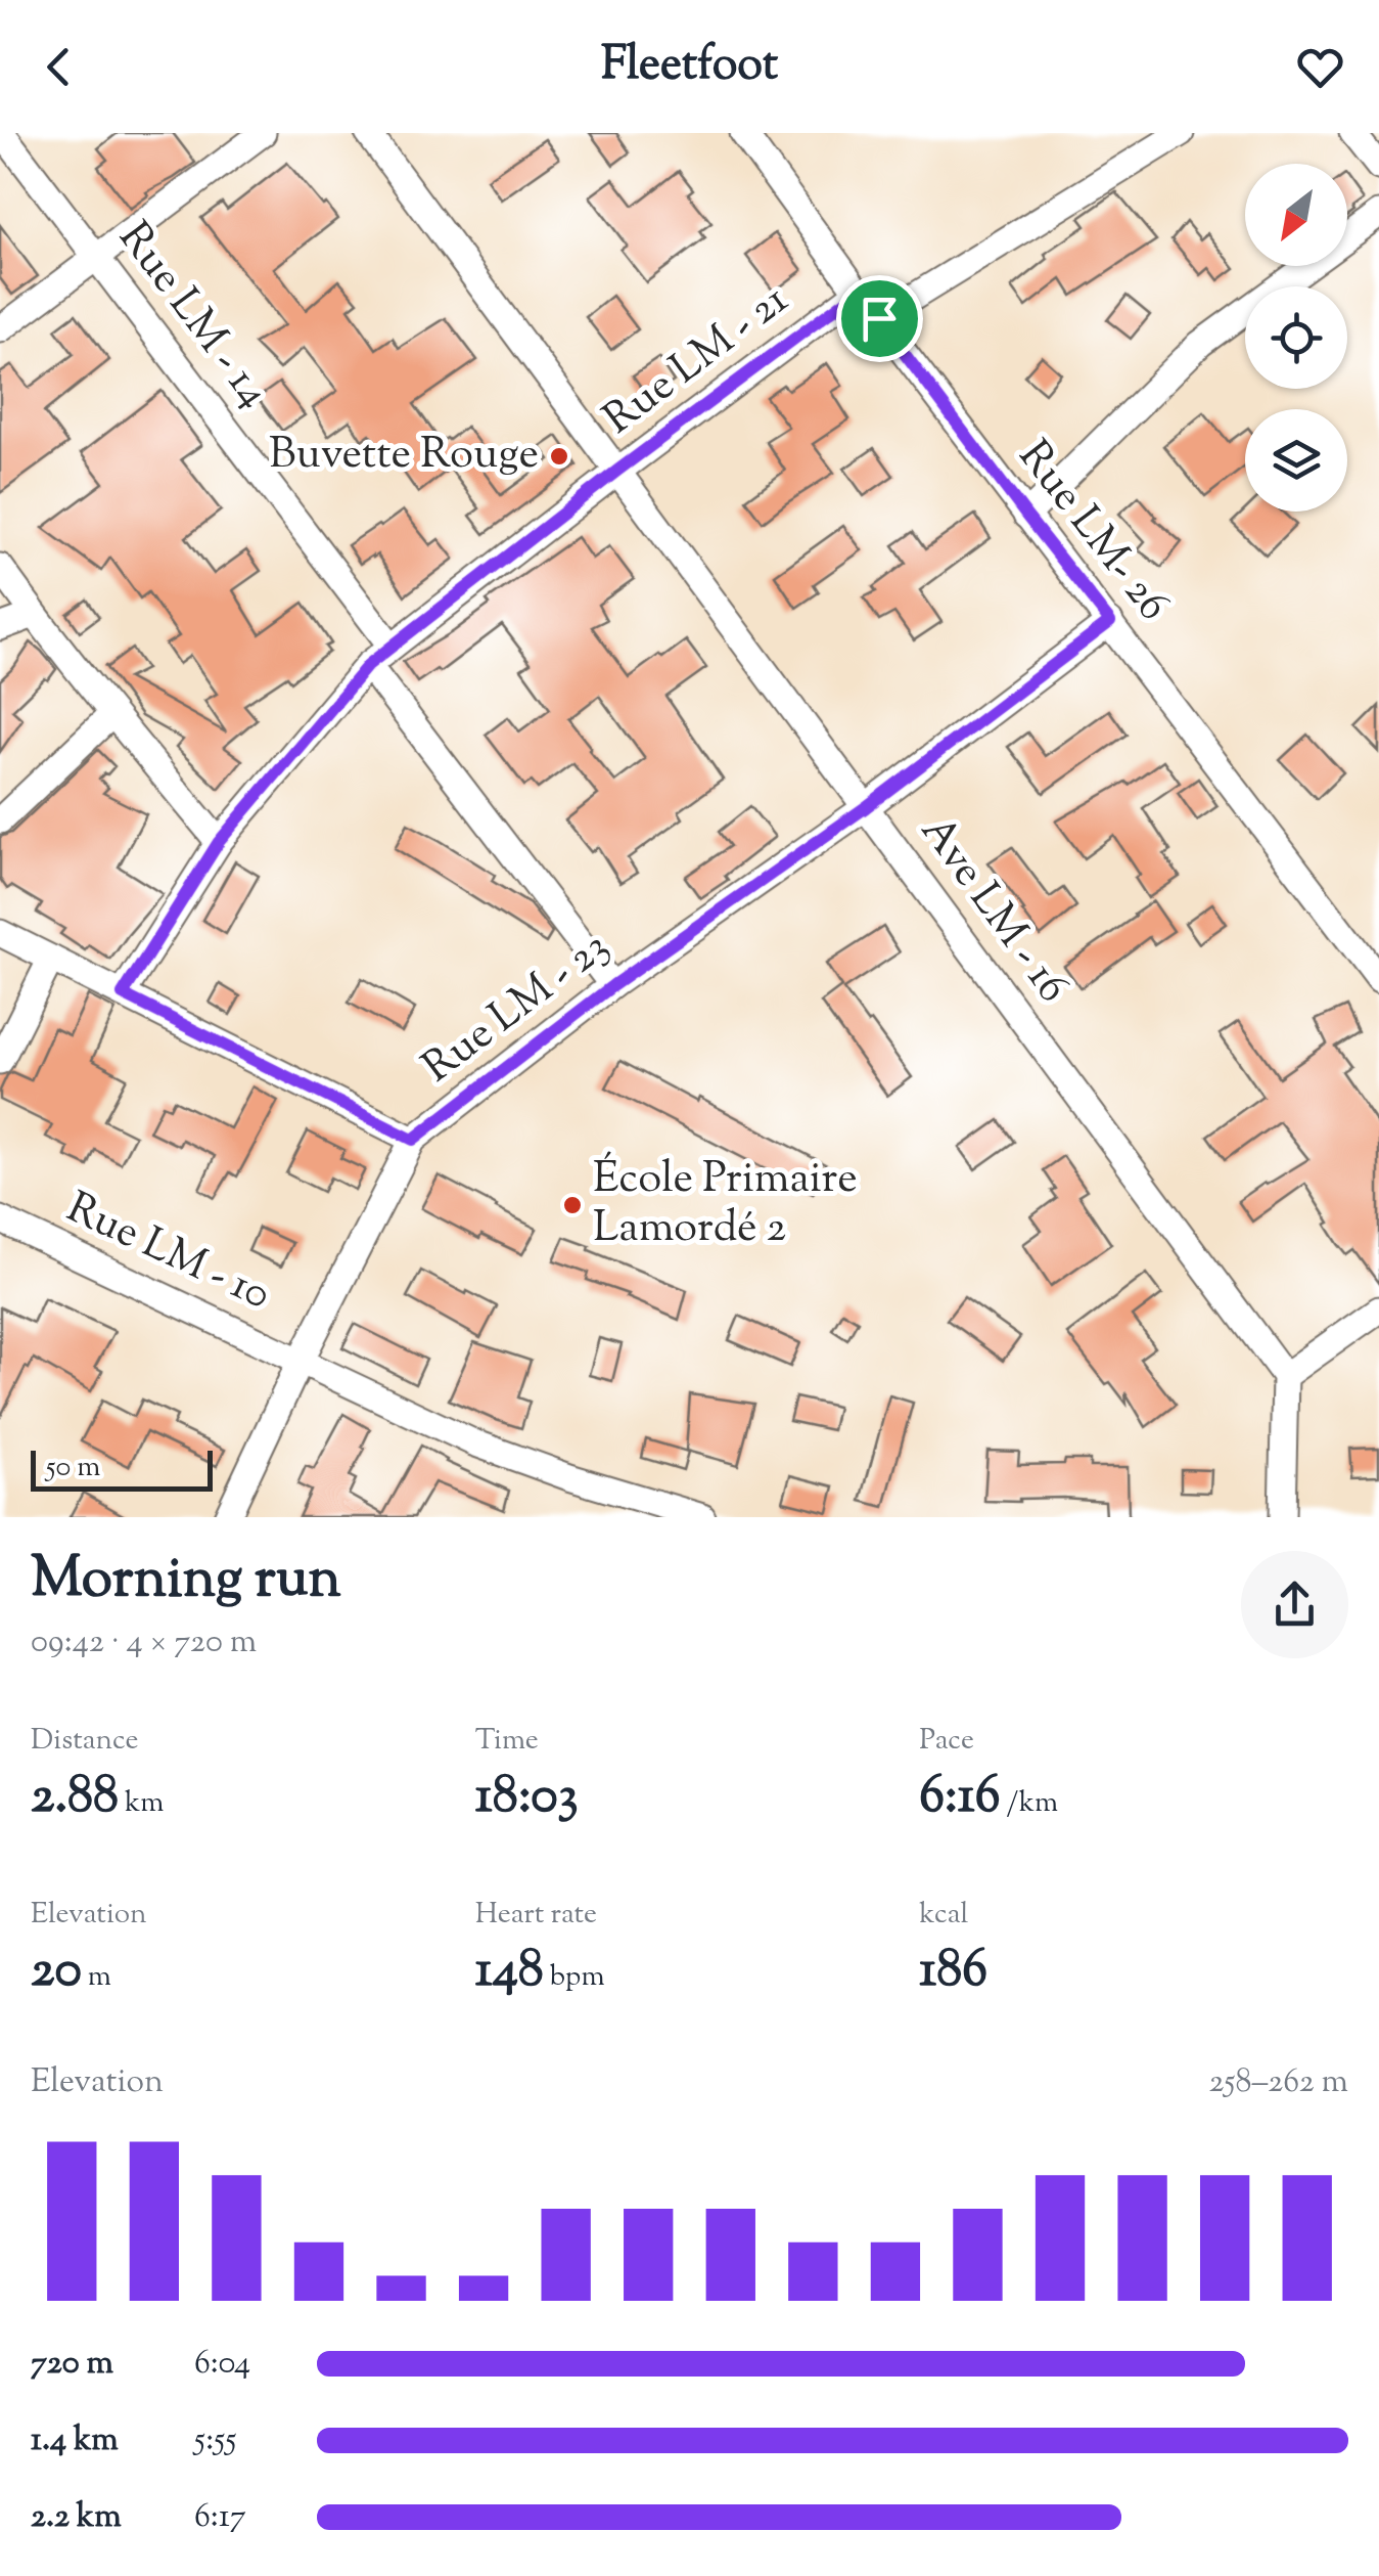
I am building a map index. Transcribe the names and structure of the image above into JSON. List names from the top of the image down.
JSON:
{
  "streets": {
    "street": [
      "Rue LM - 14",
      "Rue LM - 21",
      "Rue LM- 26",
      "Ave LM - 16",
      "Rue LM - 23",
      "Rue LM - 10"
    ]
  },
  "crossings": [
    ["Rue LM - 14", "Rue LM - 21"],
    ["Rue LM - 21", "Rue LM- 26"],
    ["Rue LM - 21", "Ave LM - 16"],
    ["Rue LM- 26", "Rue LM - 23"],
    ["Ave LM - 16", "Rue LM - 23"],
    ["Rue LM - 23", "Rue LM - 10"]
  ],
  "places": ["Buvette Rouge", "École Primaire Lamordé 2"],
  "scale_bar": "50 m",
  "north": "bottom left",
  "page": {
    "header": "Fleetfoot",
    "scale": "50 m",
    "heading": ["Morning run", "09:42 · 4 × 720 m"],
    "stats": [
      ["Distance", "2.88 km"],
      ["Time", "18:03"],
      ["Pace", "6:16 /km"],
      ["Elevation", "20 m"],
      ["Heart rate", "148 bpm"],
      ["kcal", "186"]
    ],
    "chart": ["Elevation", "258–262 m"],
    "list": [
      {
        "name": "720 m",
        "note": "6:04"
      },
      {
        "name": "1.4 km",
        "note": "5:55"
      },
      {
        "name": "2.2 km",
        "note": "6:17"
      }
    ]
  }
}
